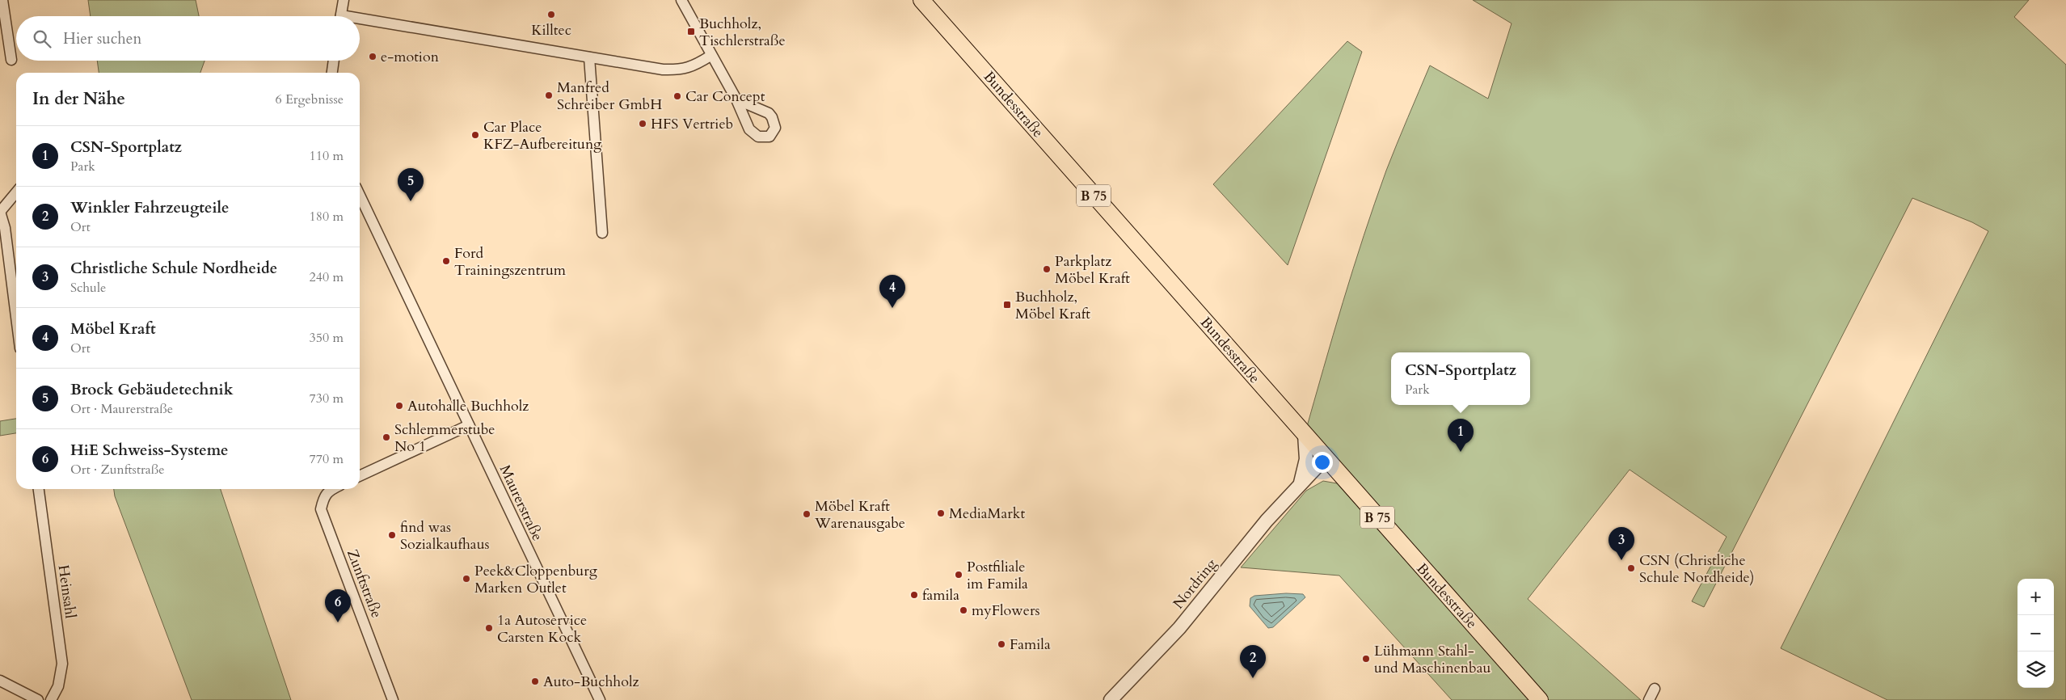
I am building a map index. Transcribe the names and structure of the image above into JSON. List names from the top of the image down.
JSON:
{
  "streets": {
    "main road": ["Bundesstraße", "B 75"],
    "street": [
      "Maurerstraße",
      "Zunftstraße",
      "Nordring",
      "Heinsahl"
    ]
  },
  "crossings": [
    ["Bundesstraße", "Nordring"]
  ],
  "places": {
    "other": [
      "Killtec",
      "e-motion",
      "Manfred Schreiber GmbH",
      "Car Concept",
      "HFS Vertrieb",
      "Car Place KFZ-Aufbereitung",
      "Ford Trainingszentrum",
      "Parkplatz Möbel Kraft",
      "Autohalle Buchholz",
      "Schlemmerstube No 1",
      "MediaMarkt",
      "Möbel Kraft Warenausgabe",
      "find was Sozialkaufhaus",
      "CSN (Christliche Schule Nordheide)",
      "Postfiliale im Famila",
      "Peek&Cloppenburg Marken Outlet",
      "famila",
      "myFlowers",
      "1a Autoservice Carsten Kock",
      "Famila",
      "Lühmann Stahl- und Maschinenbau",
      "Auto-Buchholz"
    ],
    "transit": ["Buchholz, Tischlerstraße", "Buchholz, Möbel Kraft"]
  },
  "page": {
    "search": "Hier suchen",
    "heading": ["In der Nähe", "6 Ergebnisse"],
    "list": [
      {
        "mark": "1",
        "name": "CSN-Sportplatz",
        "note": "Park",
        "value": "110 m"
      },
      {
        "mark": "2",
        "name": "Winkler Fahrzeugteile",
        "note": "Ort",
        "value": "180 m"
      },
      {
        "mark": "3",
        "name": "Christliche Schule Nordheide",
        "note": "Schule",
        "value": "240 m"
      },
      {
        "mark": "4",
        "name": "Möbel Kraft",
        "note": "Ort",
        "value": "350 m"
      },
      {
        "mark": "5",
        "name": "Brock Gebäudetechnik",
        "note": "Ort · Maurerstraße",
        "value": "730 m"
      },
      {
        "mark": "6",
        "name": "HiE Schweiss-Systeme",
        "note": "Ort · Zunftstraße",
        "value": "770 m"
      }
    ],
    "pins": [
      "5",
      "4",
      "1",
      "3",
      "6",
      "2"
    ],
    "popup": ["CSN-Sportplatz", "Park"],
    "map_buttons": ["+", "−"]
  }
}
